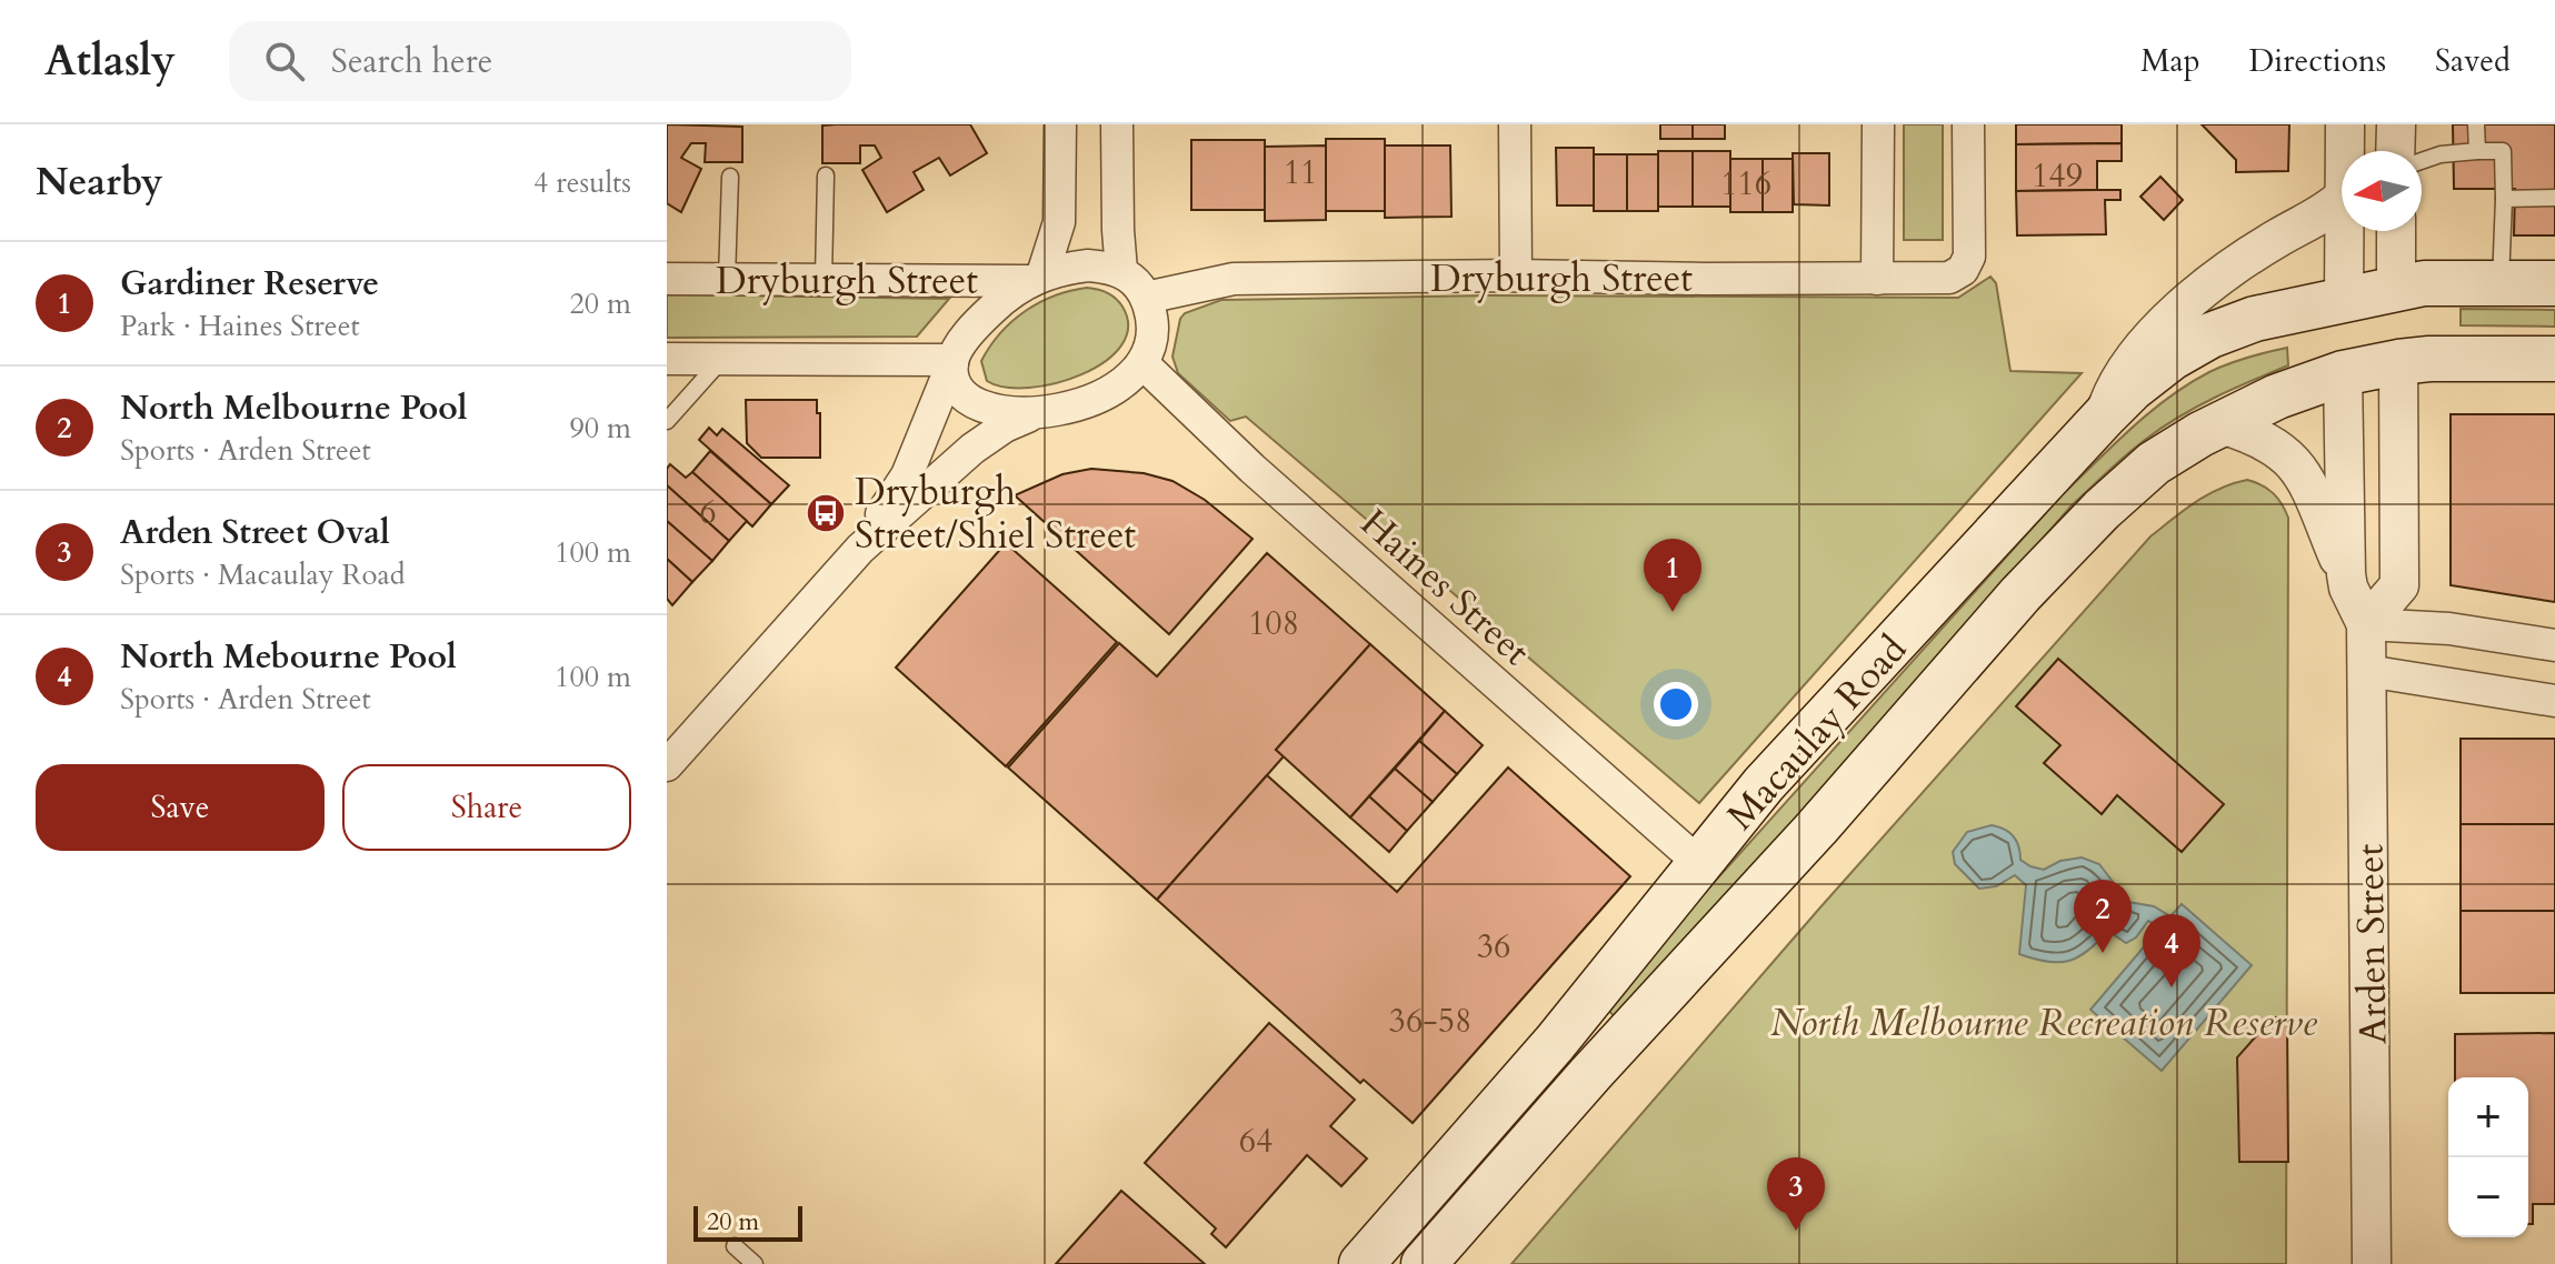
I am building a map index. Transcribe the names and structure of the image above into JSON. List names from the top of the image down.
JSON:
{
  "streets": {
    "main road": ["Macaulay Road", "Arden Street"],
    "street": ["Dryburgh Street", "Haines Street"]
  },
  "crossings": [
    ["Dryburgh Street", "Haines Street"],
    ["Haines Street", "Macaulay Road"],
    ["Macaulay Road", "Arden Street"]
  ],
  "parks": ["North Melbourne Recreation Reserve"],
  "places": {
    "bus stop": ["Dryburgh Street/Shiel Street"]
  },
  "house_numbers": [
    "11",
    "149",
    "116",
    "6",
    "108",
    "36",
    "36-58",
    "64"
  ],
  "scale_bar": "20 m",
  "north": "left",
  "page": {
    "header": "Atlasly",
    "search": "Search here",
    "nav": ["Map", "Directions", "Saved"],
    "heading": ["Nearby", "4 results"],
    "list": [
      {
        "mark": "1",
        "name": "Gardiner Reserve",
        "note": "Park · Haines Street",
        "value": "20 m"
      },
      {
        "mark": "2",
        "name": "North Melbourne Pool",
        "note": "Sports · Arden Street",
        "value": "90 m"
      },
      {
        "mark": "3",
        "name": "Arden Street Oval",
        "note": "Sports · Macaulay Road",
        "value": "100 m"
      },
      {
        "mark": "4",
        "name": "North Mebourne Pool",
        "note": "Sports · Arden Street",
        "value": "100 m"
      }
    ],
    "pins": [
      "1",
      "2",
      "4",
      "3"
    ],
    "buttons": ["Save", "Share"],
    "map_buttons": ["+", "−"],
    "scale": "20 m"
  }
}
